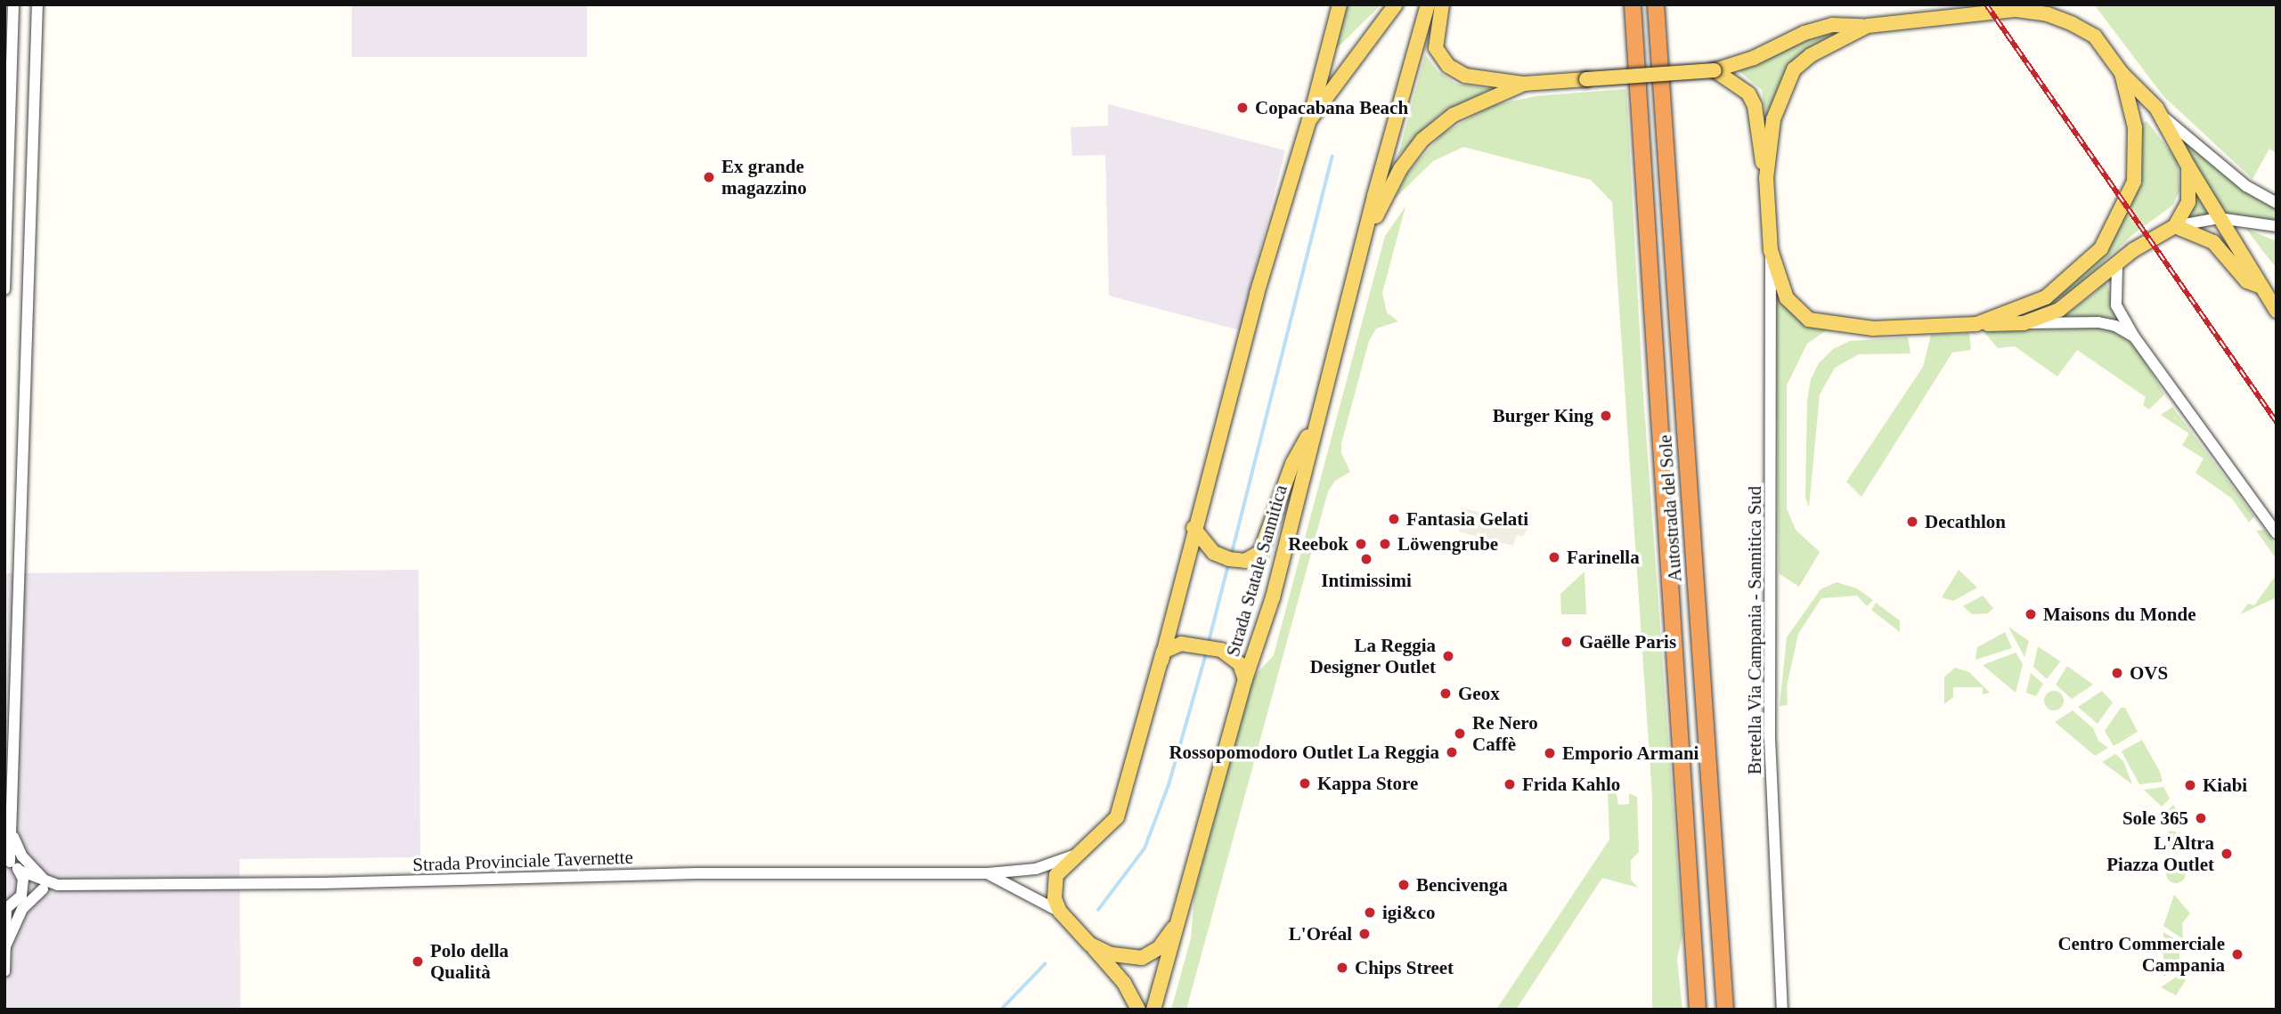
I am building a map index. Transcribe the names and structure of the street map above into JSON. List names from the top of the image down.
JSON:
{
  "streets": {
    "highway": ["Autostrada del Sole"],
    "main road": ["Strada Statale Sannitica"],
    "street": ["Bretella Via Campania - Sannitica Sud", "Strada Provinciale Tavernette"]
  },
  "crossings": [
    ["Strada Statale Sannitica", "Strada Provinciale Tavernette"]
  ],
  "places": [
    "Copacabana Beach",
    "Ex grande magazzino",
    "Burger King",
    "Fantasia Gelati",
    "Decathlon",
    "Reebok",
    "Löwengrube",
    "Farinella",
    "Intimissimi",
    "Maisons du Monde",
    "Gaëlle Paris",
    "La Reggia Designer Outlet",
    "OVS",
    "Geox",
    "Re Nero Caffè",
    "Rossopomodoro Outlet La Reggia",
    "Emporio Armani",
    "Kappa Store",
    "Frida Kahlo",
    "Kiabi",
    "Sole 365",
    "L'Altra Piazza Outlet",
    "Bencivenga",
    "igi&co",
    "L'Oréal",
    "Centro Commerciale Campania",
    "Polo della Qualità",
    "Chips Street"
  ]
}
